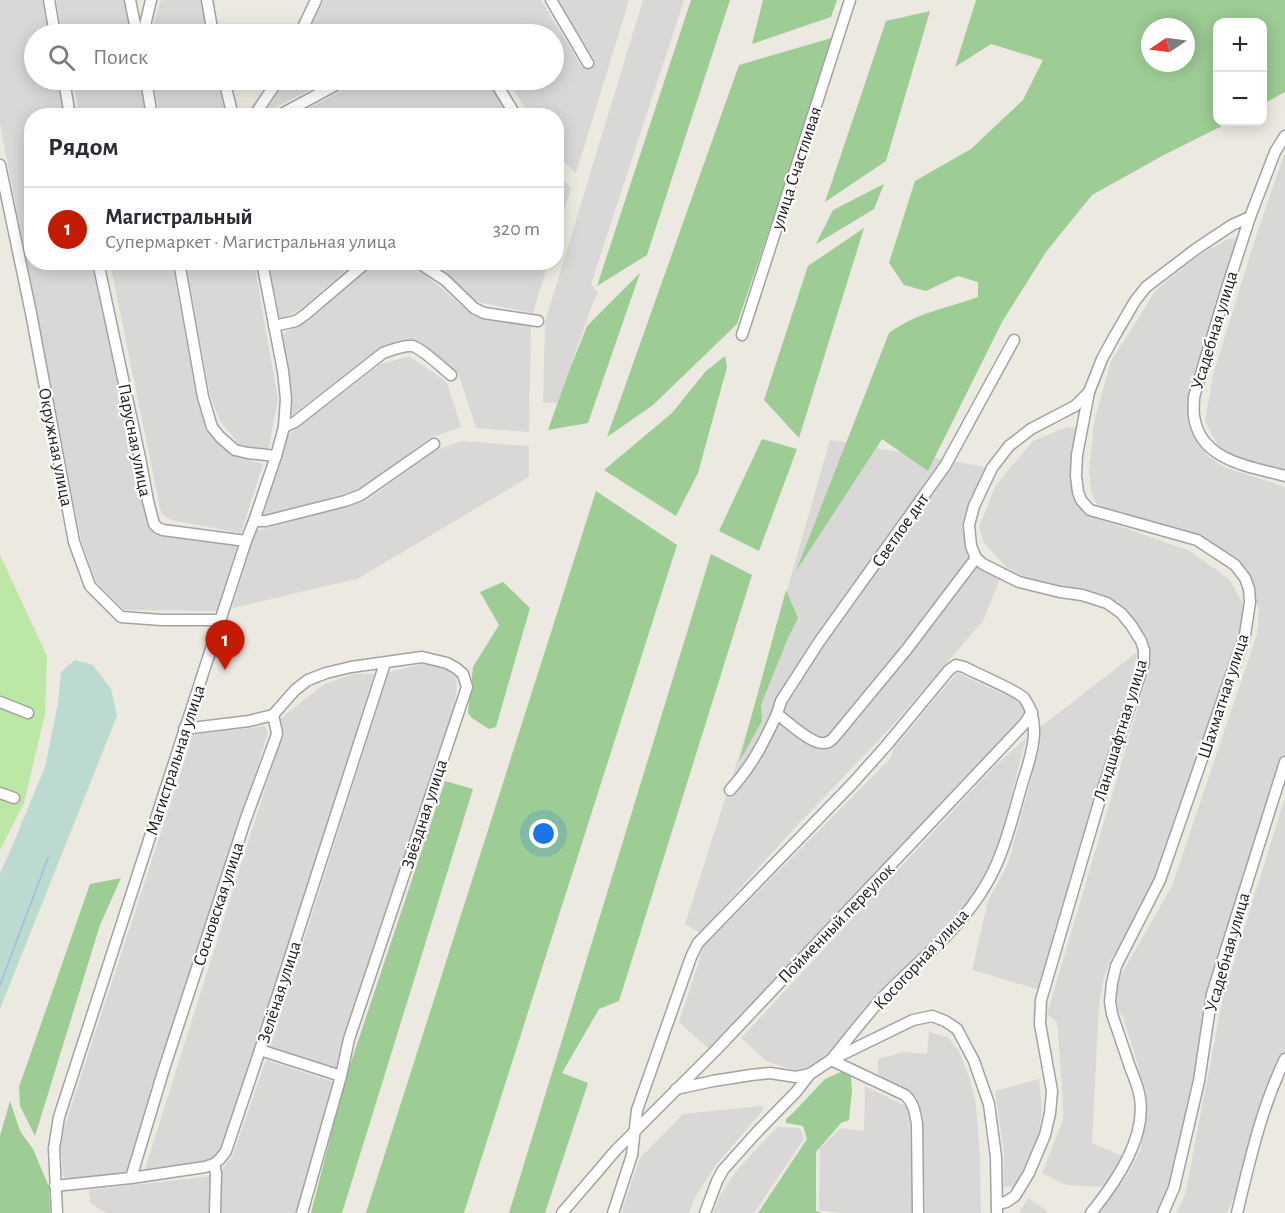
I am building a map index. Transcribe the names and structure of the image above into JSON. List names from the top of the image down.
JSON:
{
  "streets": {
    "street": [
      "улица Счастливая",
      "Усадебная улица",
      "Парусная улица",
      "Окружная улица",
      "Светлое днт",
      "Шахматная улица",
      "Ландшафтная улица",
      "Магистральная улица",
      "Звёздная улица",
      "Сосновская улица",
      "Пойменный переулок",
      "Косогорная улица",
      "Зелёная улица"
    ]
  },
  "crossings": [
    ["Усадебная улица", "Шахматная улица"],
    ["Парусная улица", "Магистральная улица"],
    ["Окружная улица", "Магистральная улица"],
    ["Звёздная улица", "Сосновская улица"],
    ["Звёздная улица", "Зелёная улица"],
    ["Пойменный переулок", "Косогорная улица"]
  ],
  "north": "left",
  "page": {
    "map_buttons": ["+", "−"],
    "search": "Поиск",
    "heading": "Рядом",
    "list": [
      {
        "mark": "1",
        "name": "Магистральный",
        "note": "Супермаркет · Магистральная улица",
        "value": "320 m"
      }
    ],
    "pins": "1"
  }
}
